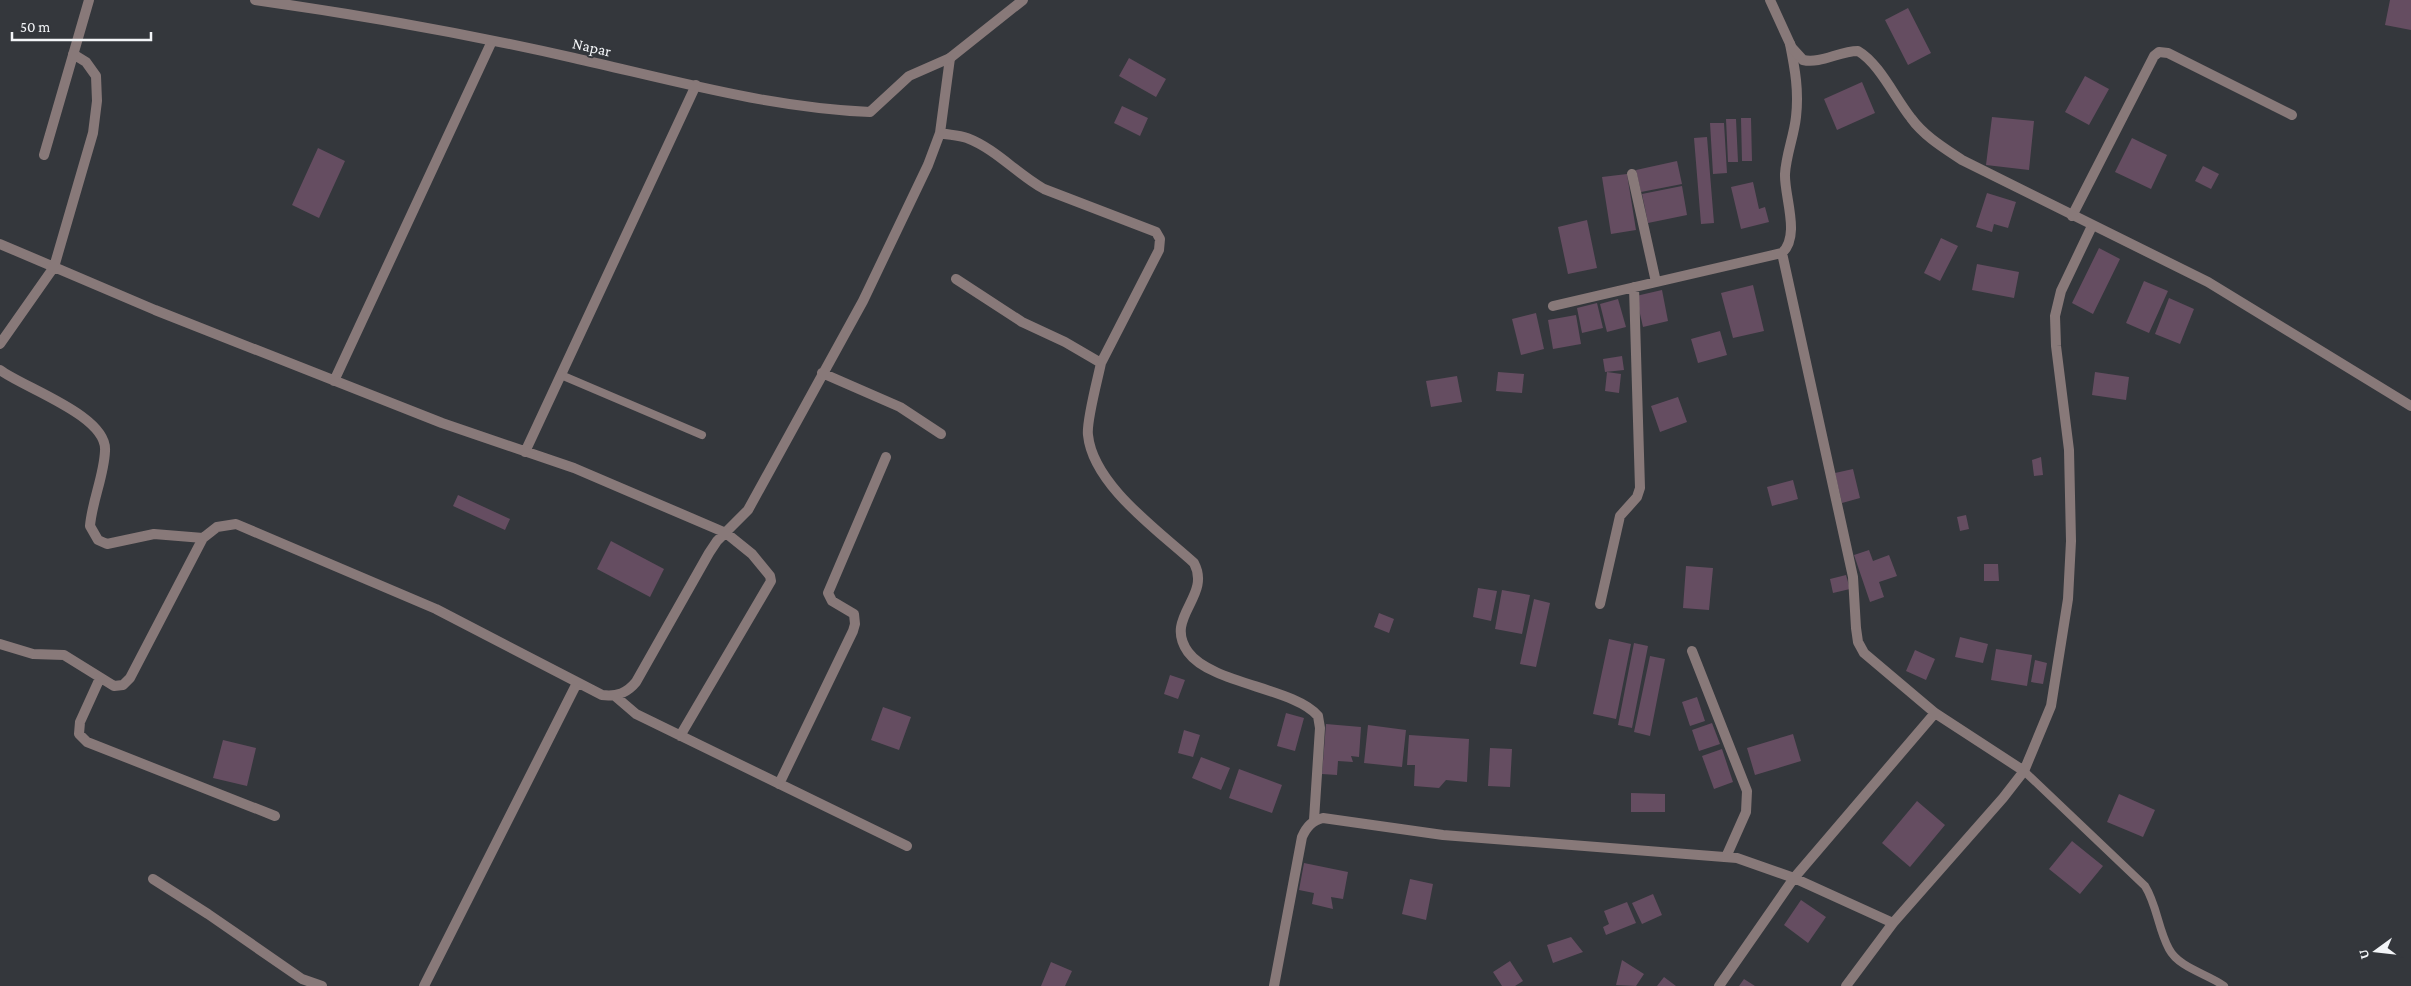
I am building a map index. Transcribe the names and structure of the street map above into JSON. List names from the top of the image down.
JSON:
{
  "streets": {
    "street": ["Napar"]
  },
  "scale_bar": "50 m",
  "north": "left"
}
